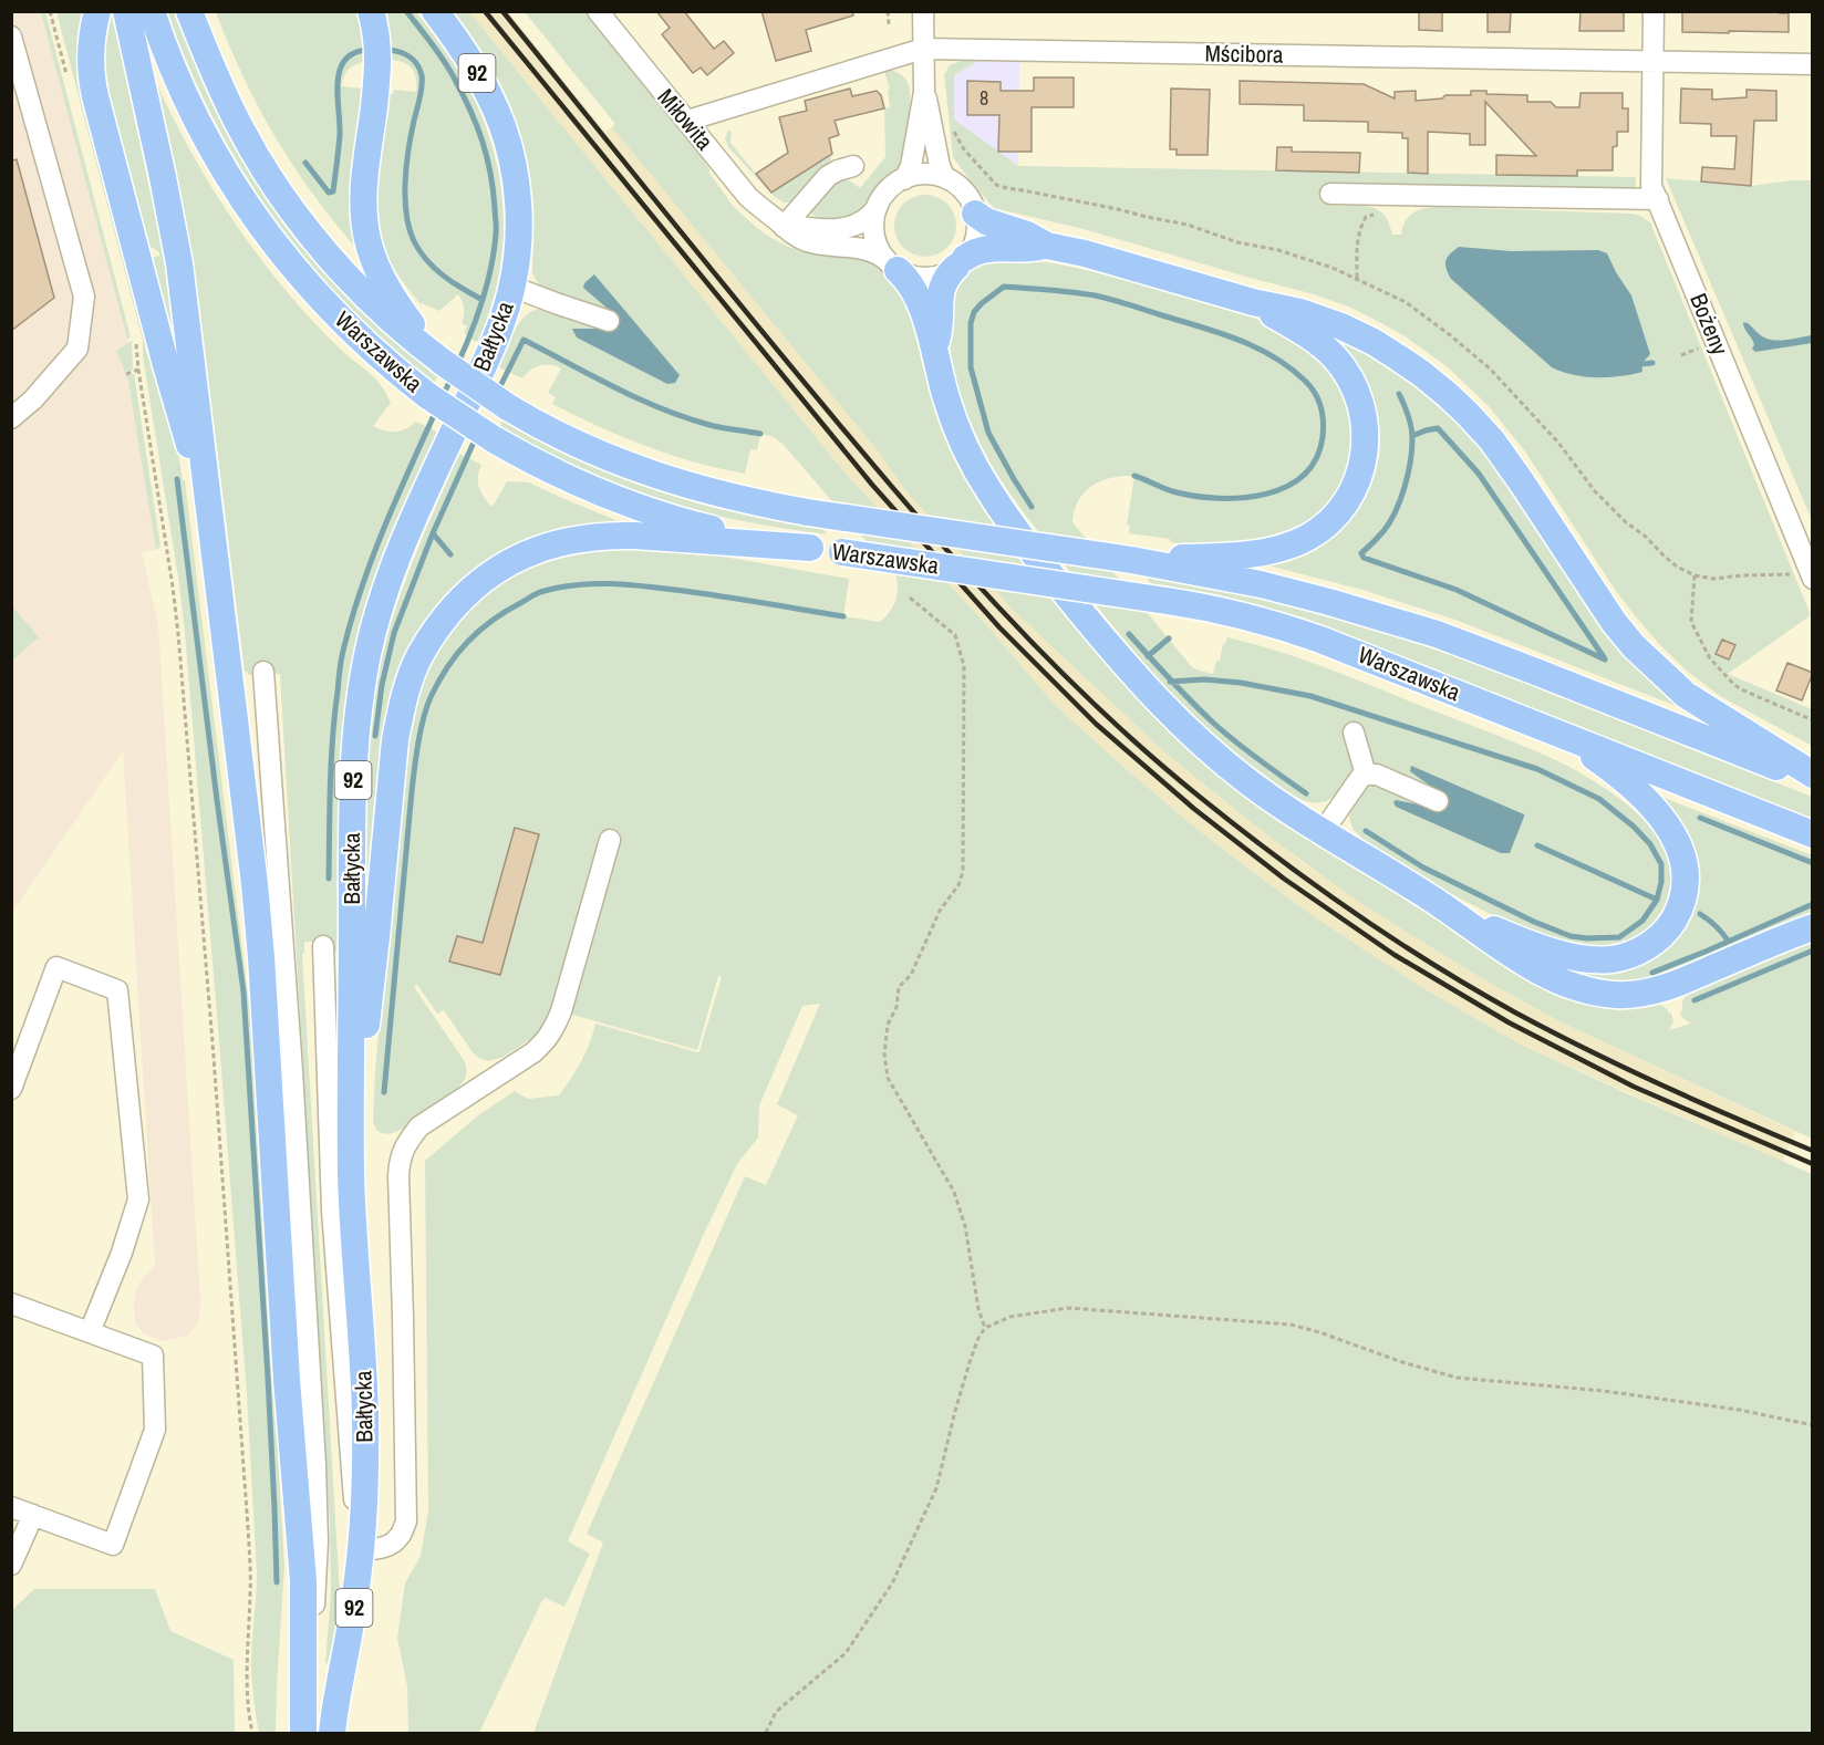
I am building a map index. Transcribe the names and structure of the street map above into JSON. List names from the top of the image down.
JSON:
{
  "streets": {
    "main road": ["92", "Bałtycka", "Warszawska"],
    "street": ["Mścibora", "Miłowita", "Bożeny"]
  },
  "crossings": [
    ["Mścibora", "Miłowita"],
    ["Mścibora", "Bożeny"]
  ],
  "house_numbers": ["8"]
}
